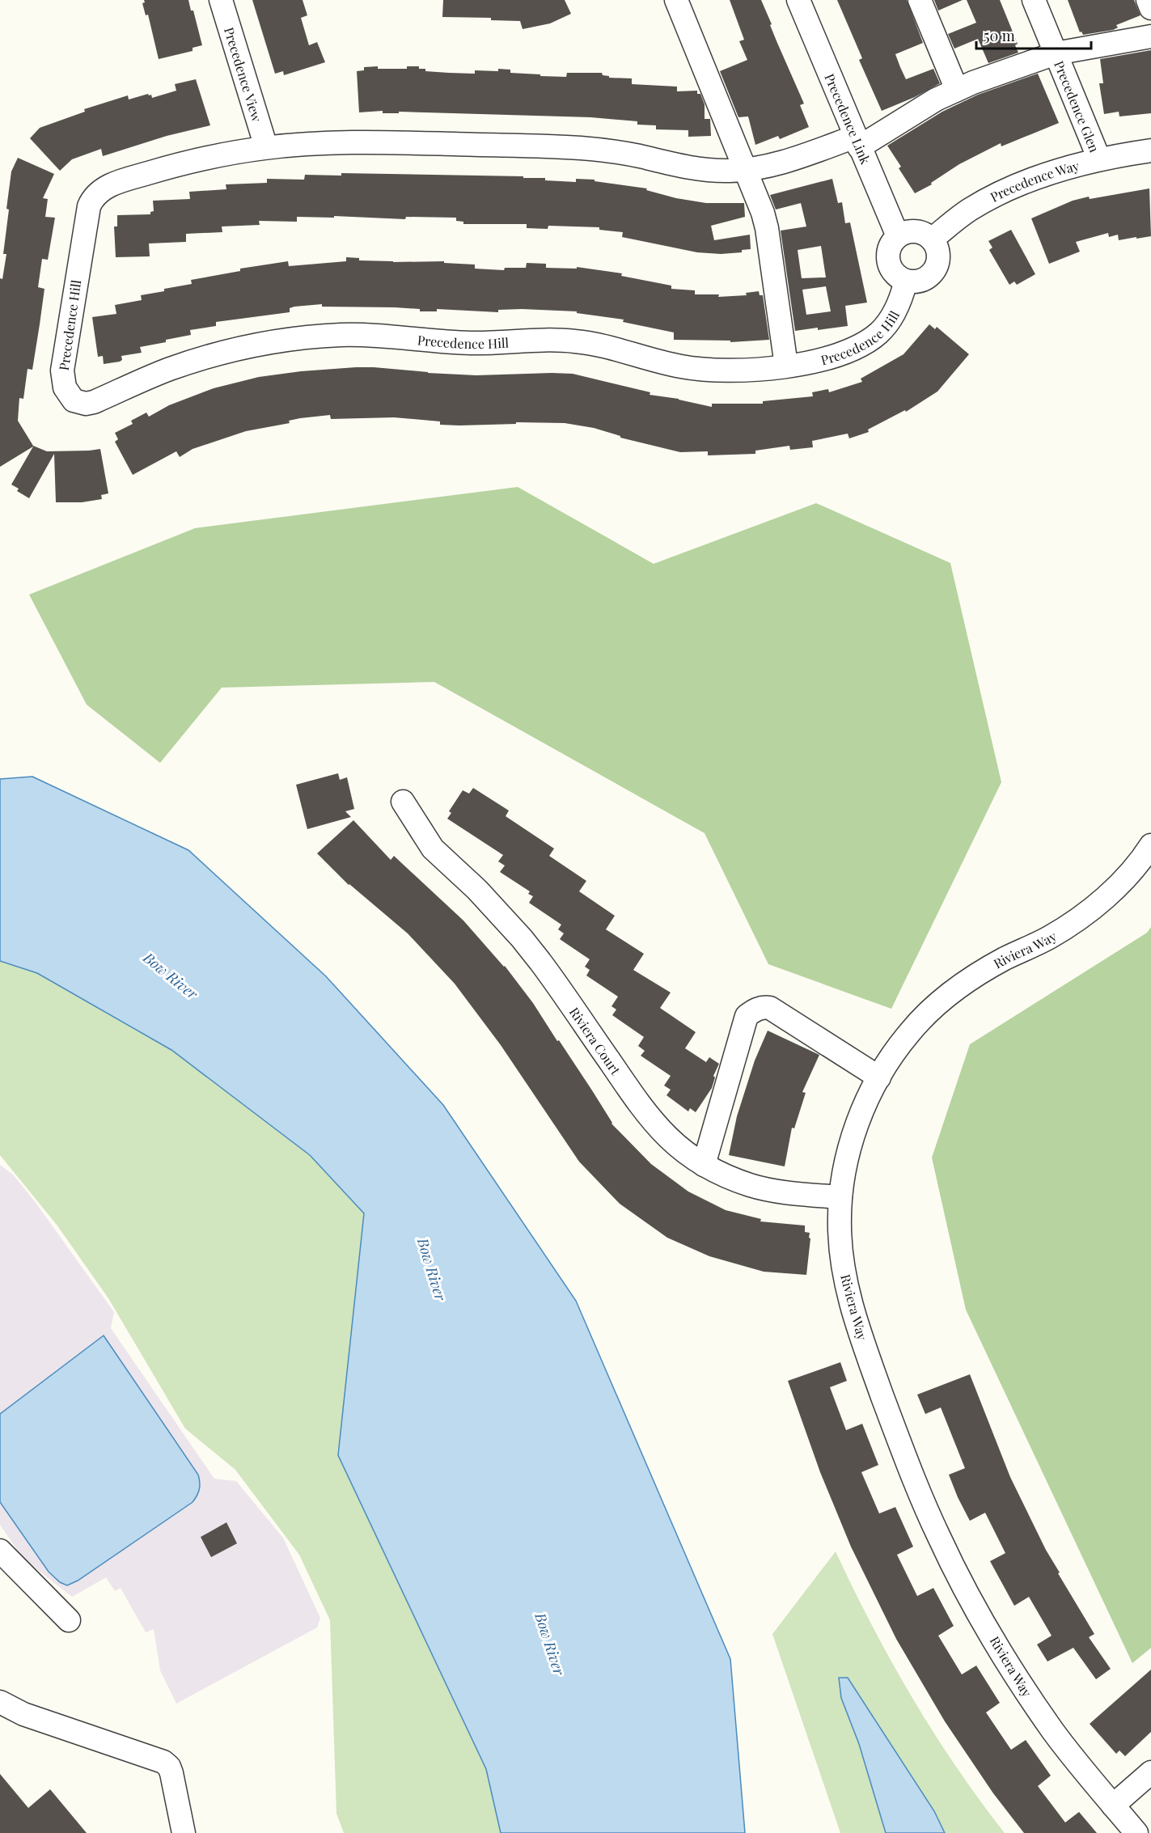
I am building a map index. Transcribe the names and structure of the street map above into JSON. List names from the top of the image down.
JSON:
{
  "streets": {
    "street": [
      "Precedence View",
      "Precedence Glen",
      "Precedence Link",
      "Precedence Way",
      "Precedence Hill",
      "Riviera Way",
      "Riviera Court"
    ]
  },
  "crossings": [
    ["Precedence View", "Precedence Hill"],
    ["Precedence Glen", "Precedence Way"],
    ["Precedence Glen", "Precedence Hill"],
    ["Precedence Link", "Precedence Way"],
    ["Precedence Link", "Precedence Hill"],
    ["Precedence Way", "Precedence Hill"],
    ["Riviera Way", "Riviera Court"]
  ],
  "water": ["Bow River"],
  "scale_bar": "50 m"
}
